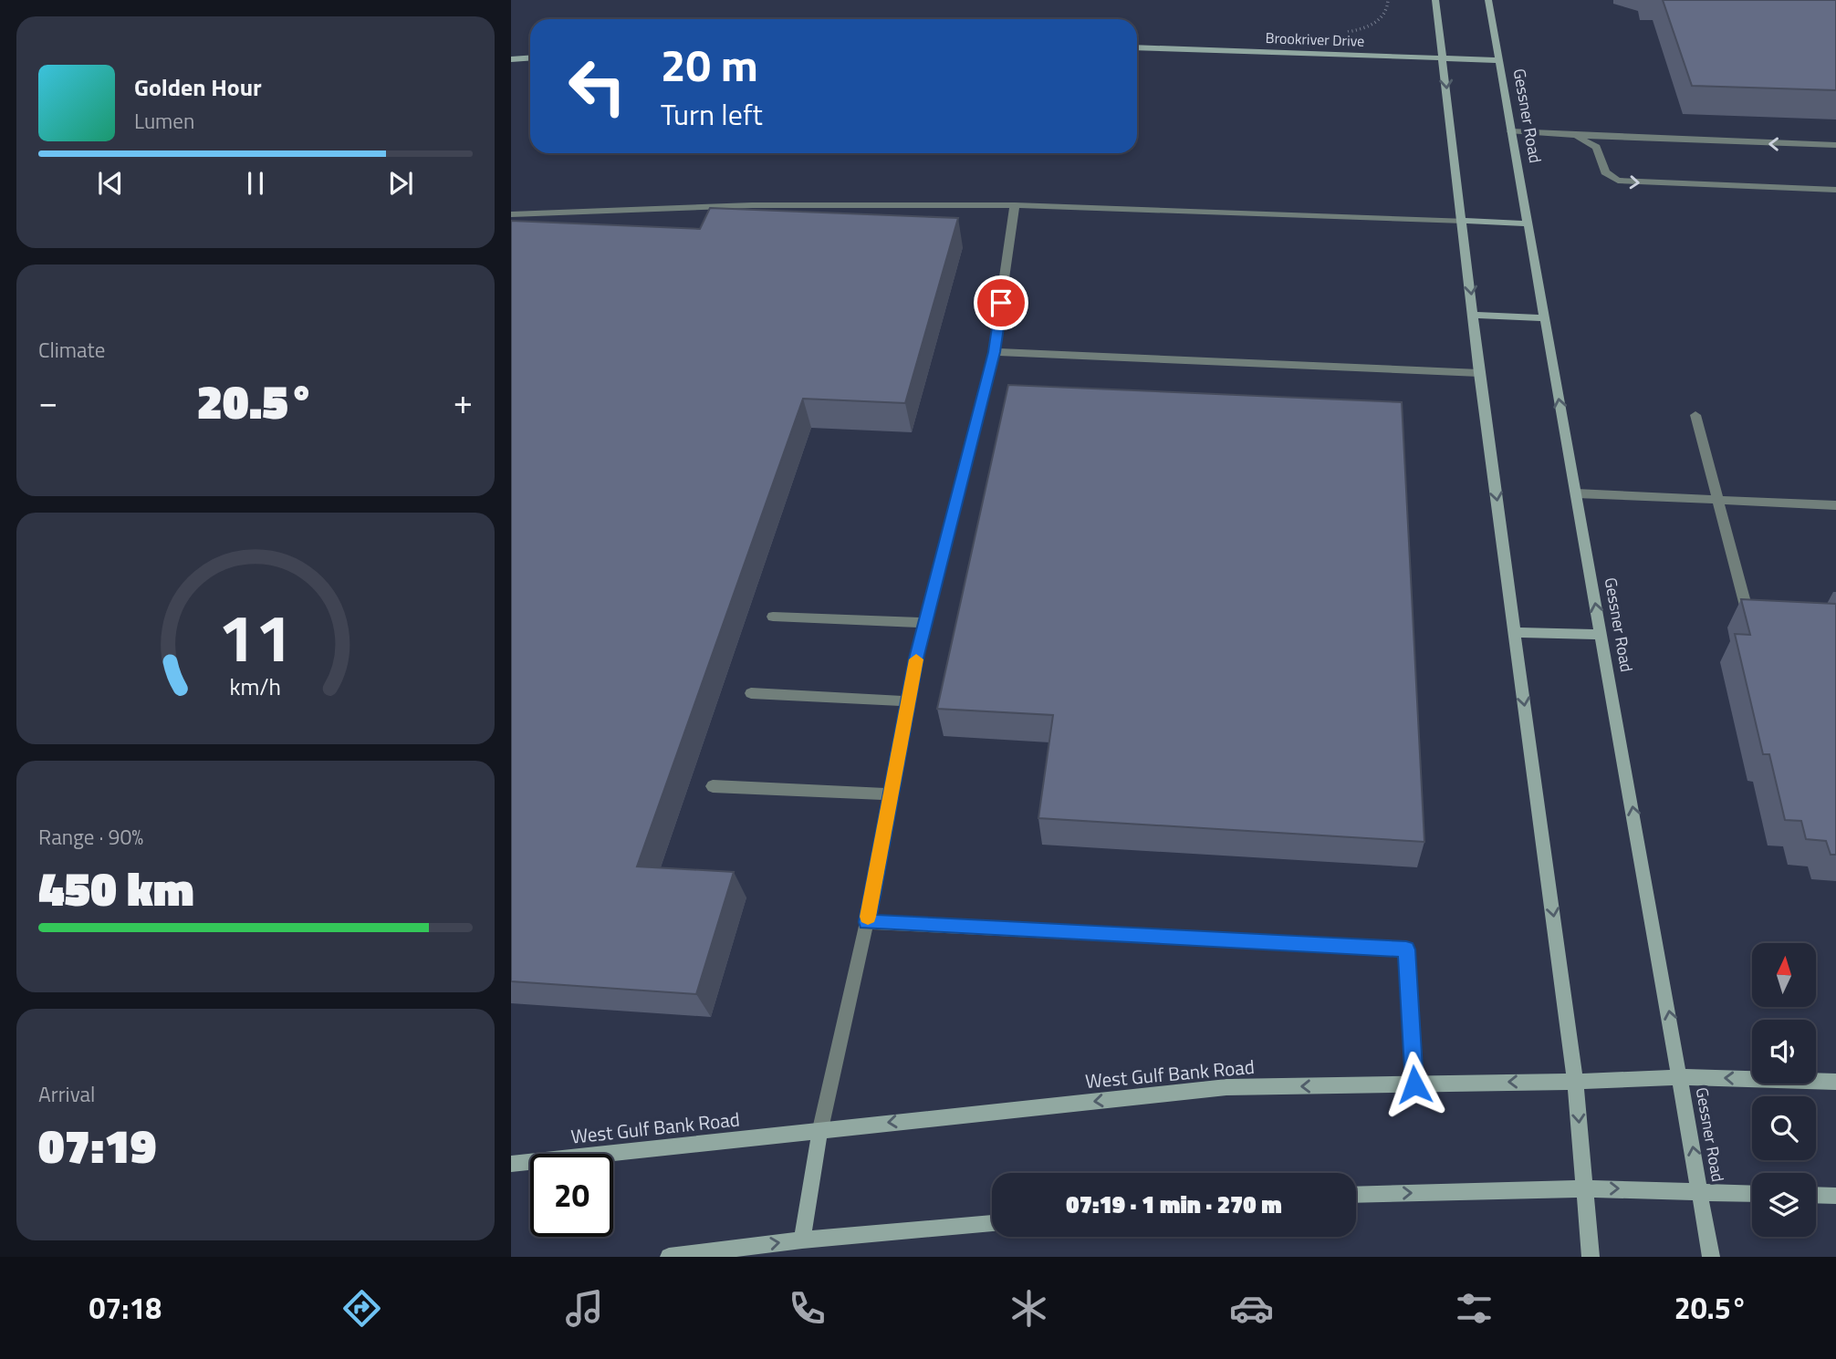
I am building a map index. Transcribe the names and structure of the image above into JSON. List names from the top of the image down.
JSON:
{
  "streets": {
    "main road": ["Brookriver Drive", "Gessner Road", "West Gulf Bank Road"]
  },
  "crossings": [
    ["Brookriver Drive", "Gessner Road"],
    ["Gessner Road", "West Gulf Bank Road"]
  ],
  "north": "top",
  "page": {
    "turn": ["20 m", "Turn left"],
    "song": ["Golden Hour", "Lumen"],
    "tile": [
      "Climate",
      ["Range · 90%", "450 km"],
      ["Arrival", "07:19"]
    ],
    "heat": ["−", "20.5°", "+"],
    "limit": "20",
    "trip": "07:19 · 1 min · 270 m",
    "tabs": ["07:18", "20.5°"],
    "gauge": ["11", "km/h"]
  }
}
